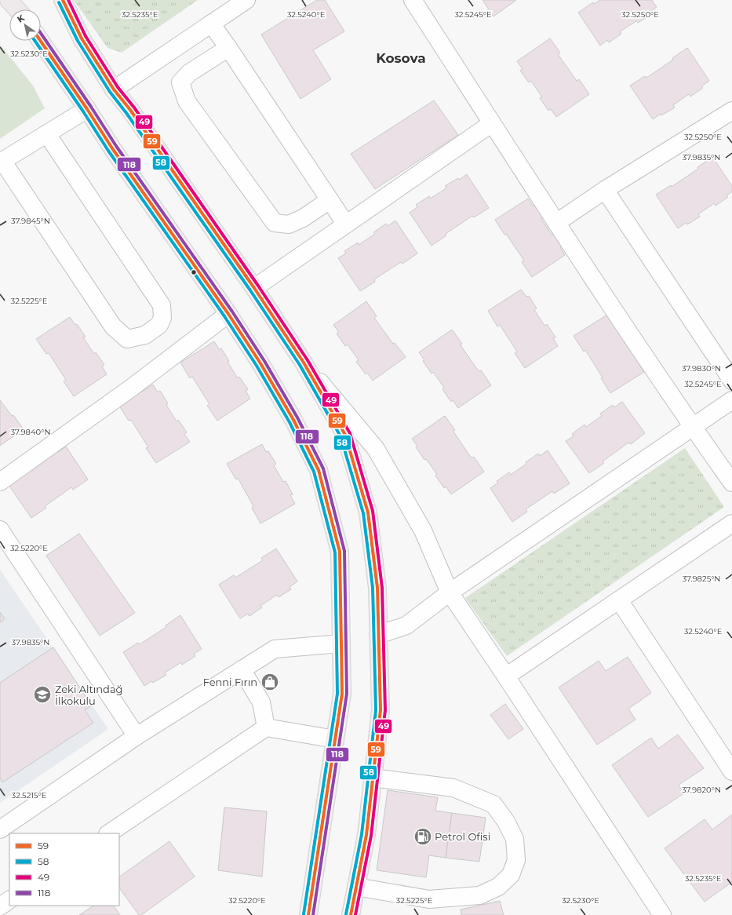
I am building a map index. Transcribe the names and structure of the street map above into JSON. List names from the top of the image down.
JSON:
{
  "districts": ["Kosova"],
  "places": {
    "shop": ["Fenni Fırın"],
    "school or university": ["Zeki Altındağ İlkokulu"],
    "fuel station": ["Petrol Ofisi"]
  },
  "lines": [
    "transit line 59",
    "transit line 49",
    "transit line 58",
    "transit line 118"
  ],
  "legend": [
    "59",
    "58",
    "49",
    "118"
  ],
  "north": "top left",
  "coordinates": [
    "32.5235°E",
    "32.5240°E",
    "32.5245°E",
    "32.5250°E",
    "32.5230°E",
    "37.9835°N",
    "37.9845°N",
    "32.5225°E",
    "37.9830°N",
    "37.9840°N",
    "32.5220°E",
    "37.9825°N",
    "37.9820°N",
    "32.5215°E"
  ]
}
